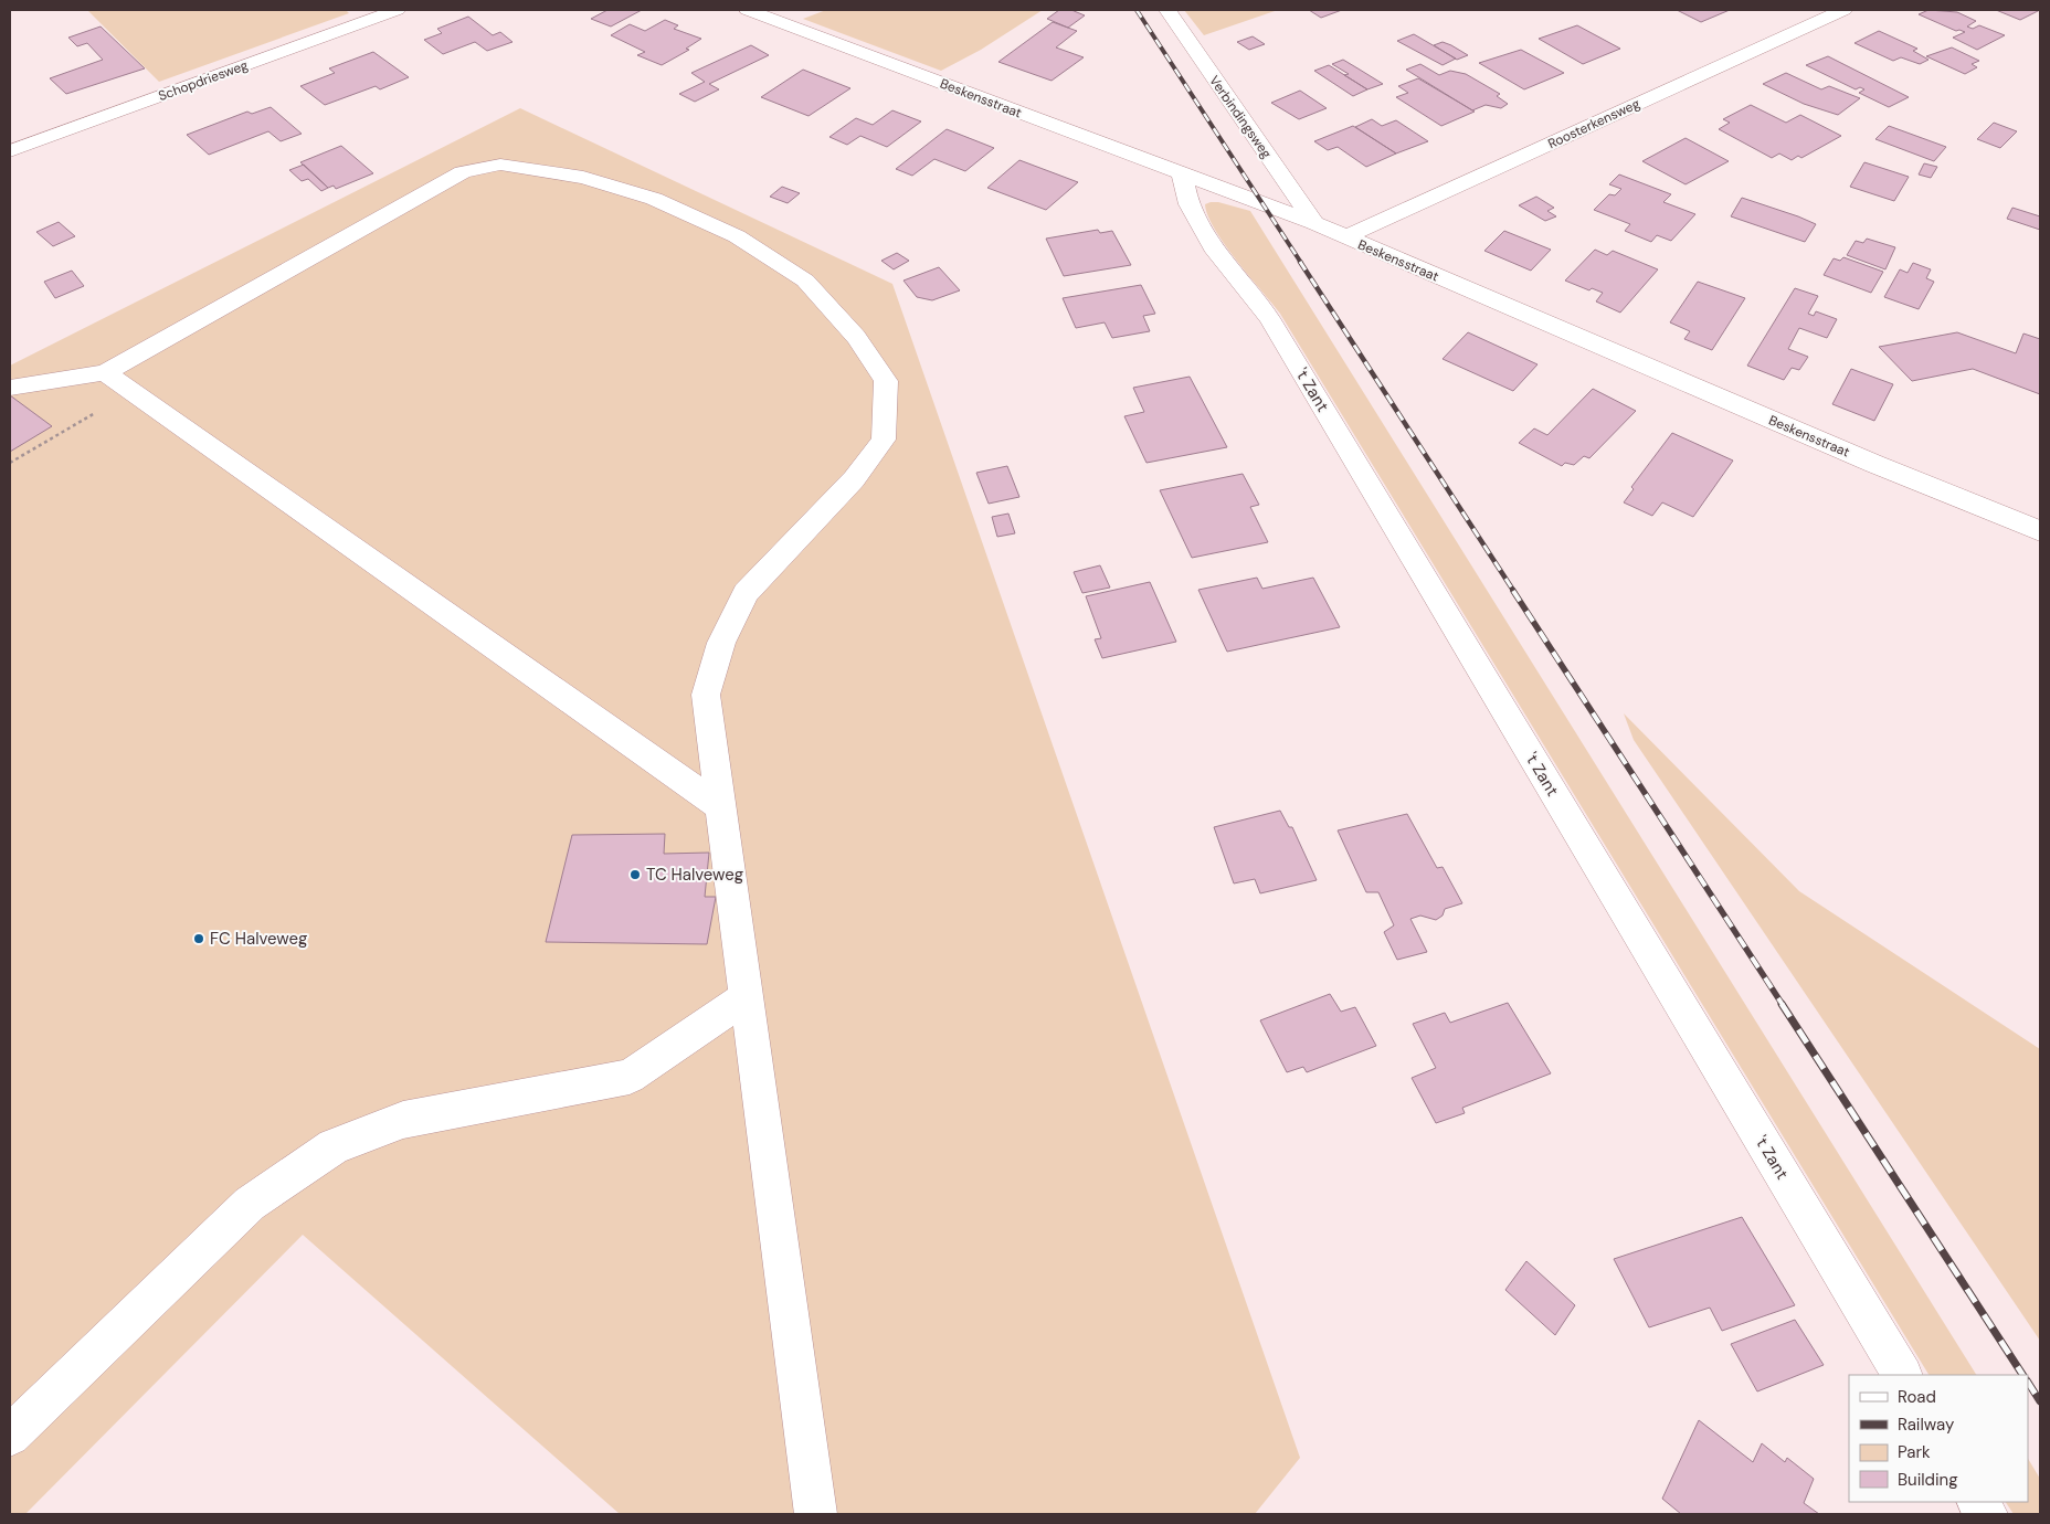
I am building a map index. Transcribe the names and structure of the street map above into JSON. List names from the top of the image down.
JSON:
{
  "streets": {
    "street": [
      "Schopdriesweg",
      "Beskensstraat",
      "Verbindingsweg",
      "Roosterkensweg",
      "'t Zant"
    ]
  },
  "crossings": [
    ["Beskensstraat", "Verbindingsweg"],
    ["Beskensstraat", "Roosterkensweg"],
    ["Beskensstraat", "'t Zant"]
  ],
  "places": ["TC Halveweg", "FC Halveweg"],
  "legend": [
    "Road",
    "Railway",
    "Park",
    "Building"
  ]
}
